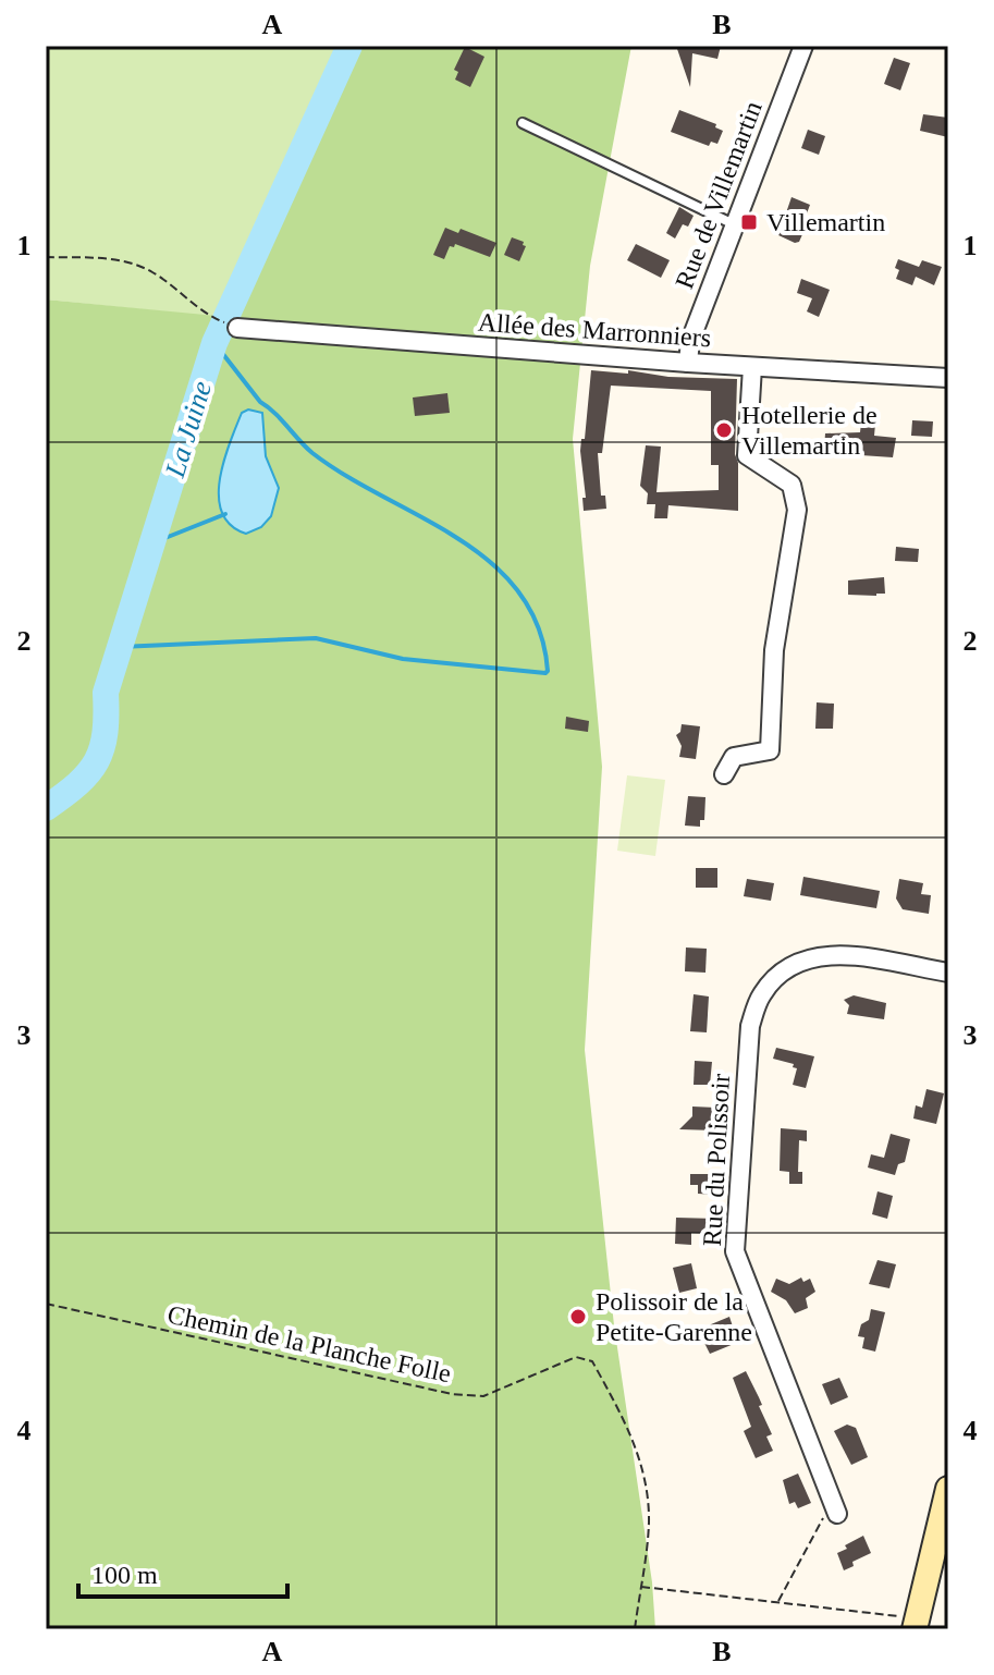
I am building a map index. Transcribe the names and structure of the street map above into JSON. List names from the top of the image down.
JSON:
{
  "streets": {
    "street": ["Rue de Villemartin", "Allée des Marronniers", "Rue du Polissoir"],
    "path": ["Chemin de la Planche Folle"]
  },
  "crossings": [
    ["Rue de Villemartin", "Allée des Marronniers"]
  ],
  "water": ["La Juine"],
  "places": {
    "transit": ["Villemartin"],
    "other": ["Hotellerie de Villemartin", "Polissoir de la Petite-Garenne"]
  },
  "scale_bar": "100 m",
  "grid": {
    "columns": ["A", "B"],
    "rows": [
      "1",
      "2",
      "3",
      "4"
    ]
  }
}
